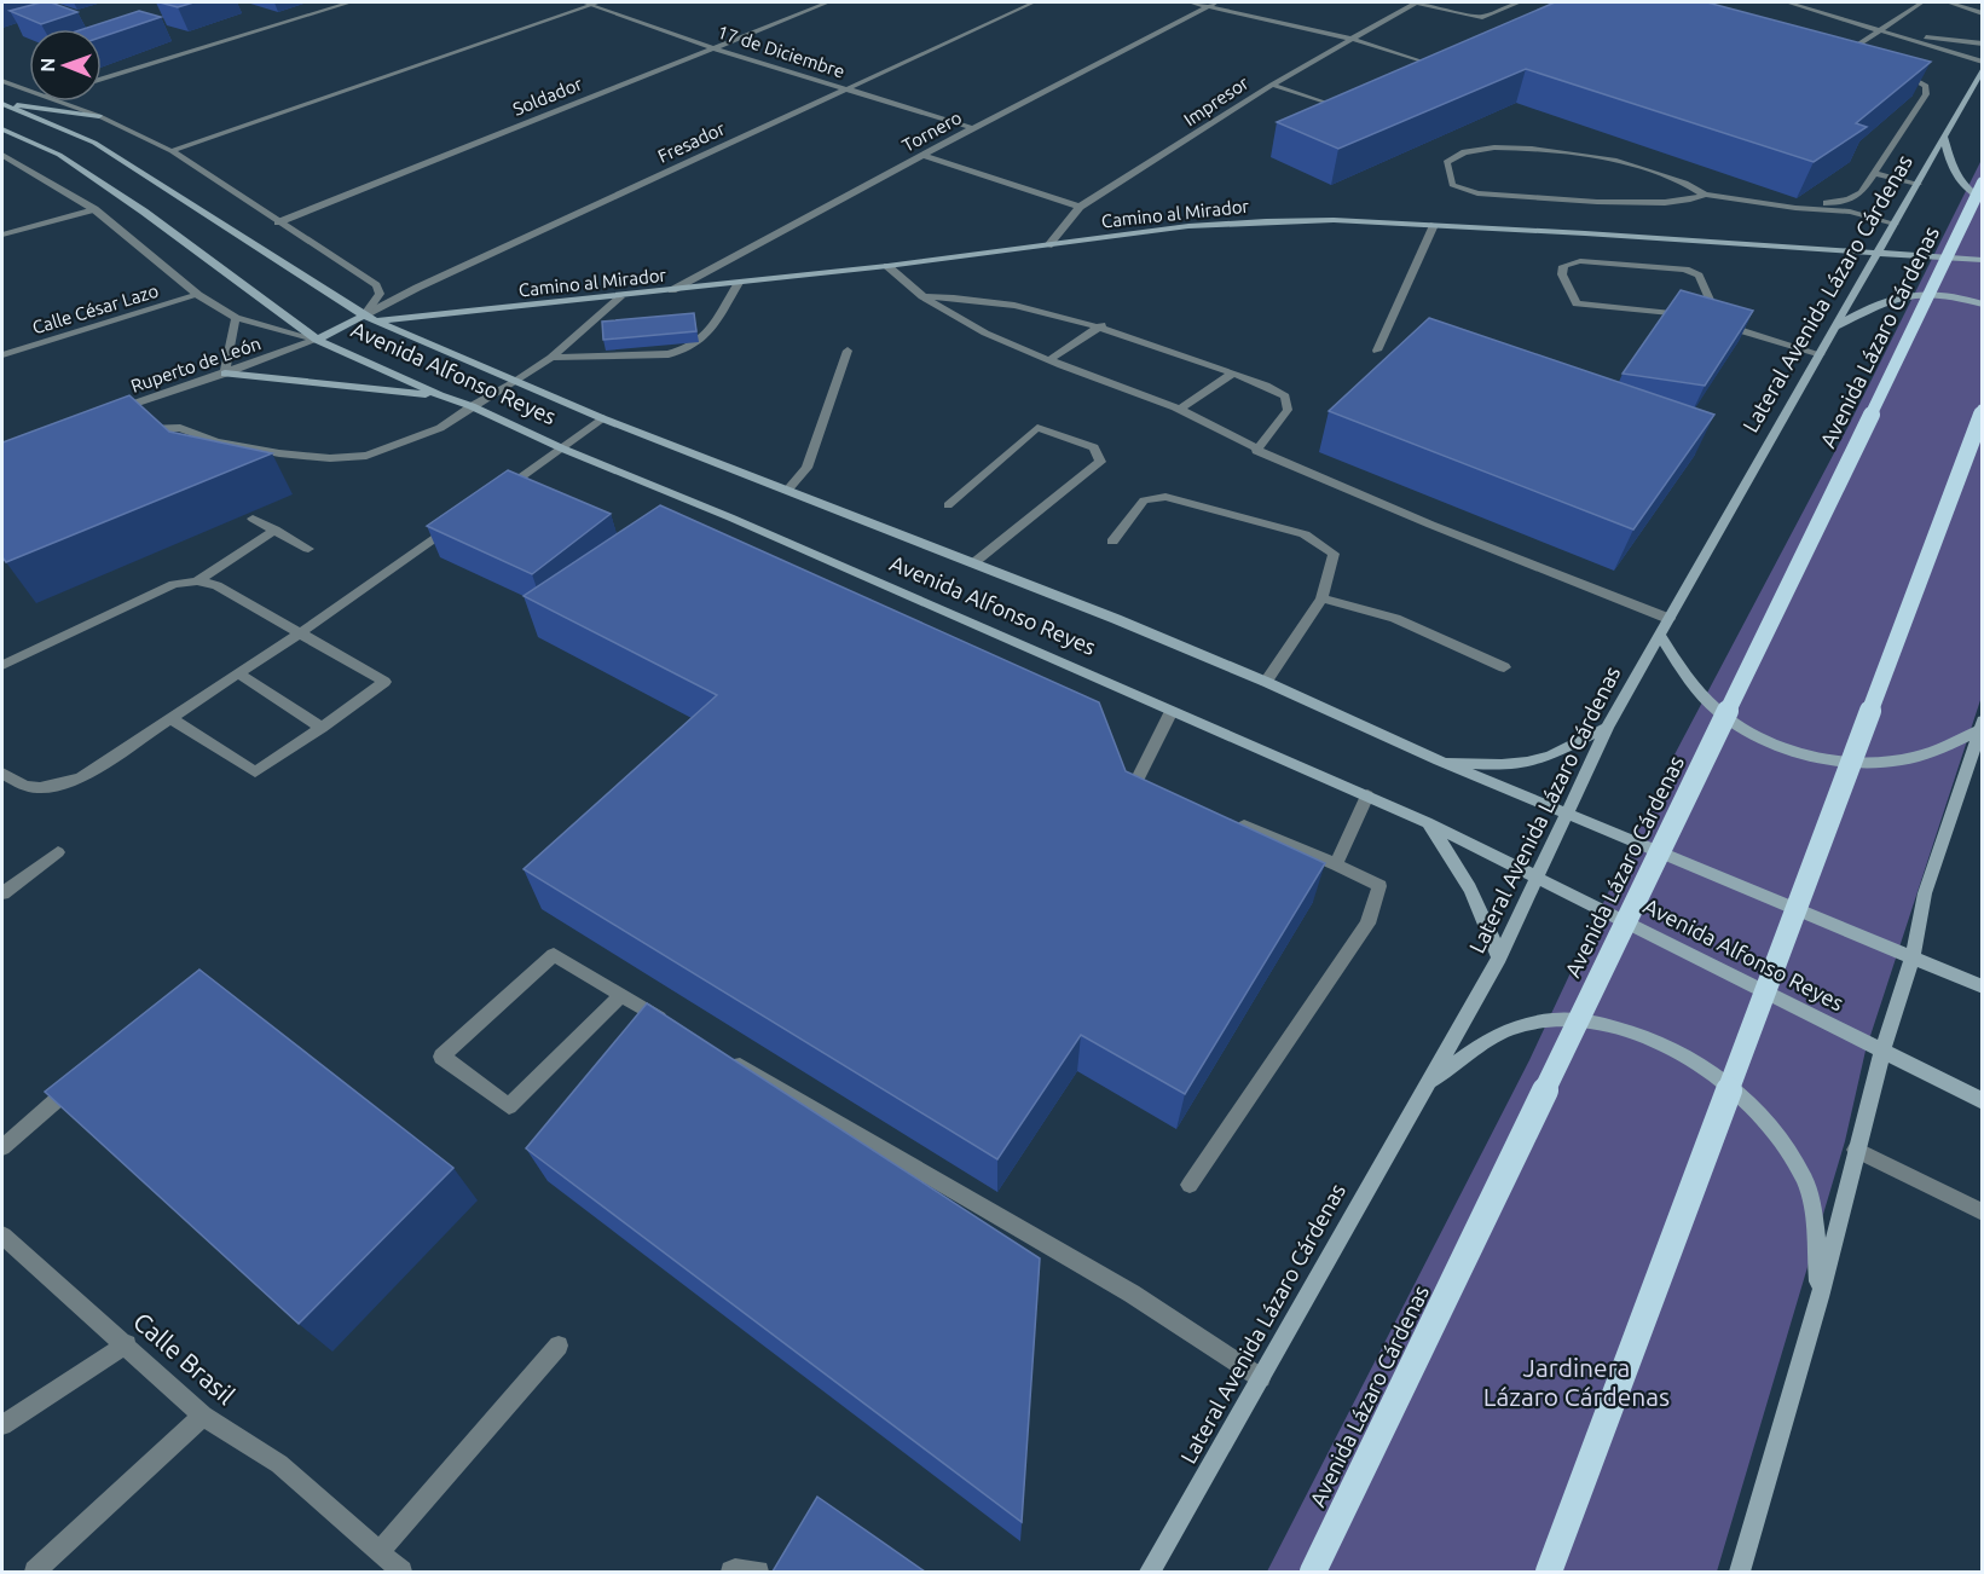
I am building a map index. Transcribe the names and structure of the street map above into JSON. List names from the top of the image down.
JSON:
{
  "streets": {
    "highway": ["Avenida Lázaro Cárdenas"],
    "main road": ["Camino al Mirador", "Lateral Avenida Lázaro Cárdenas", "Avenida Alfonso Reyes"],
    "street": [
      "17 de Diciembre",
      "Soldador",
      "Impresor",
      "Tornero",
      "Fresador",
      "Calle César Lazo",
      "Ruperto de León",
      "Calle Brasil"
    ]
  },
  "crossings": [
    ["17 de Diciembre", "Soldador"],
    ["17 de Diciembre", "Tornero"],
    ["17 de Diciembre", "Fresador"],
    ["Impresor", "Camino al Mirador"],
    ["Tornero", "Camino al Mirador"],
    ["Fresador", "Camino al Mirador"],
    ["Fresador", "Avenida Alfonso Reyes"],
    ["Camino al Mirador", "Lateral Avenida Lázaro Cárdenas"],
    ["Camino al Mirador", "Avenida Alfonso Reyes"],
    ["Lateral Avenida Lázaro Cárdenas", "Avenida Alfonso Reyes"],
    ["Ruperto de León", "Avenida Alfonso Reyes"]
  ],
  "parks": ["Jardinera Lázaro Cárdenas"],
  "north": "left"
}
